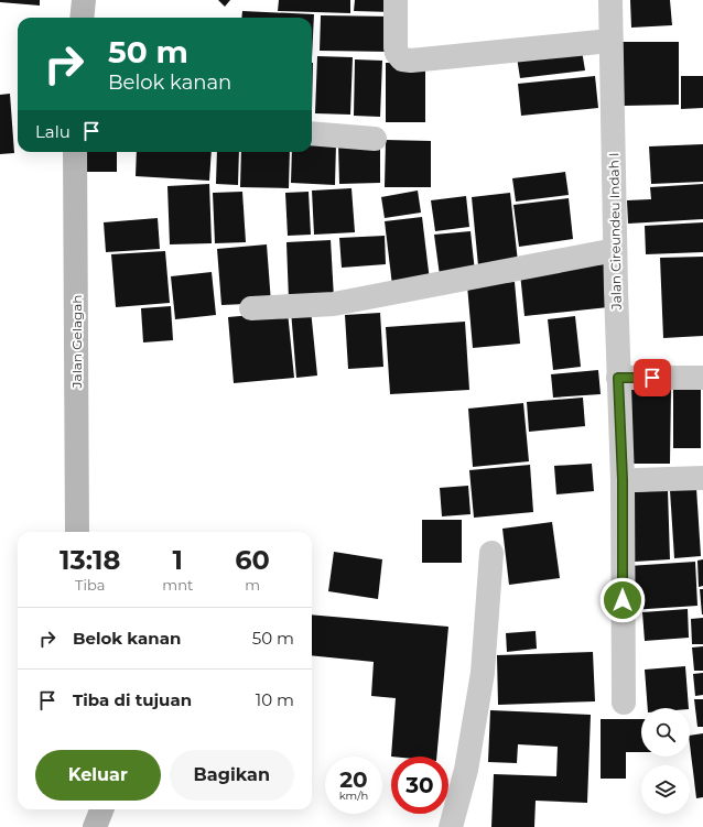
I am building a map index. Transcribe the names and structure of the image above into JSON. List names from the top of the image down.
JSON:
{
  "streets": {
    "street": ["Jalan Cireundeu Indah I", "Jalan Gelagah"]
  },
  "page": {
    "turn": ["50 m", "Belok kanan"],
    "then": "Lalu",
    "eta": [
      "13:18",
      "Tiba",
      "1",
      "mnt",
      "60",
      "m"
    ],
    "list": [
      {
        "name": "Belok kanan",
        "value": "50 m"
      },
      {
        "name": "Tiba di tujuan",
        "value": "10 m"
      }
    ],
    "buttons": ["Keluar", "Bagikan"],
    "speed": "20 km/h",
    "limit": "30"
  }
}
